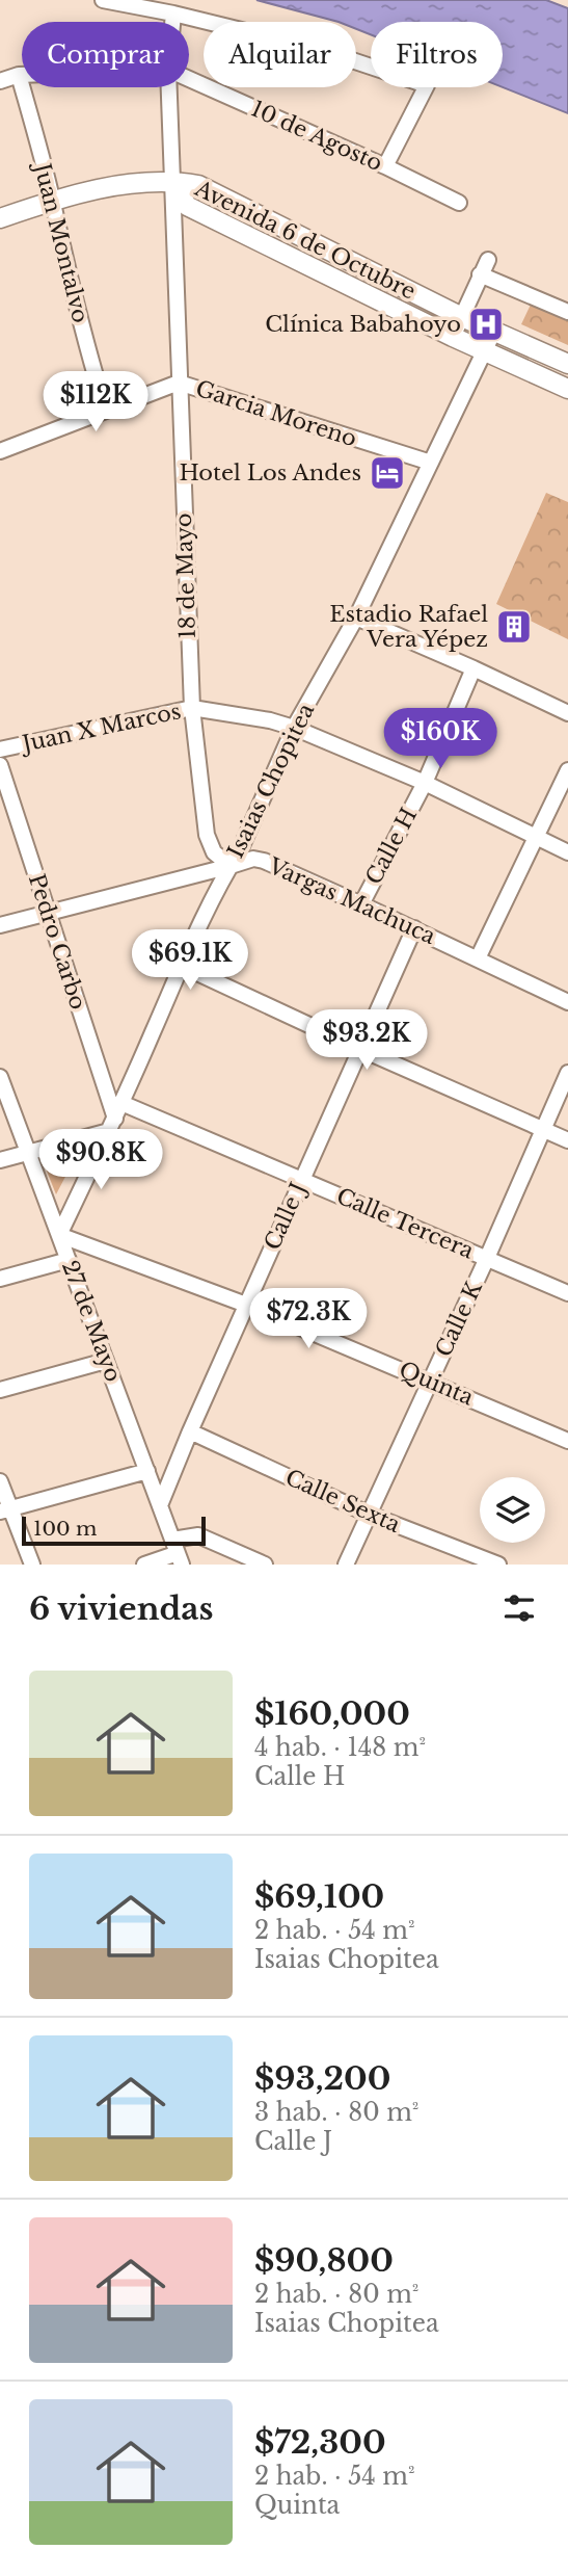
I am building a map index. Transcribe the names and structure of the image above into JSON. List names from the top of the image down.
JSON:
{
  "streets": {
    "main road": ["Avenida 6 de Octubre"],
    "street": [
      "10 de Agosto",
      "Juan Montalvo",
      "Garcia Moreno",
      "18 de Mayo",
      "Juan X Marcos",
      "Isaias Chopitea",
      "Calle H",
      "Vargas Machuca",
      "Pedro Carbo",
      "Calle J",
      "Calle Tercera",
      "Calle K",
      "27 de Mayo",
      "Quinta",
      "Calle Sexta"
    ]
  },
  "crossings": [
    ["10 de Agosto", "Juan Montalvo"],
    ["Avenida 6 de Octubre", "18 de Mayo"],
    ["Avenida 6 de Octubre", "Isaias Chopitea"],
    ["Juan Montalvo", "Garcia Moreno"],
    ["Garcia Moreno", "18 de Mayo"],
    ["Garcia Moreno", "Isaias Chopitea"],
    ["18 de Mayo", "Juan X Marcos"],
    ["18 de Mayo", "Isaias Chopitea"],
    ["18 de Mayo", "Vargas Machuca"],
    ["Juan X Marcos", "Isaias Chopitea"],
    ["Juan X Marcos", "Calle H"],
    ["Isaias Chopitea", "Vargas Machuca"],
    ["Isaias Chopitea", "Pedro Carbo"],
    ["Isaias Chopitea", "Calle Tercera"],
    ["Isaias Chopitea", "27 de Mayo"],
    ["Isaias Chopitea", "Quinta"],
    ["Calle H", "Vargas Machuca"],
    ["Vargas Machuca", "Pedro Carbo"],
    ["Vargas Machuca", "Calle J"],
    ["Calle J", "Calle Tercera"],
    ["Calle J", "27 de Mayo"],
    ["Calle J", "Quinta"],
    ["Calle J", "Calle Sexta"],
    ["Calle Tercera", "Calle K"],
    ["Calle K", "Quinta"],
    ["Calle K", "Calle Sexta"],
    ["27 de Mayo", "Quinta"]
  ],
  "places": {
    "hospital": ["Clínica Babahoyo"],
    "hotel": ["Hotel Los Andes"],
    "building": ["Estadio Rafael Vera Yépez"]
  },
  "scale_bar": "100 m",
  "page": {
    "chip": ["Comprar", "Alquilar", "Filtros"],
    "price": [
      "$112K",
      "$160K",
      "$69.1K",
      "$93.2K",
      "$90.8K",
      "$72.3K"
    ],
    "scale": "100 m",
    "heading": "6 viviendas",
    "list": [
      {
        "name": "$160,000",
        "note": "4 hab. · 148 m² · Calle H"
      },
      {
        "name": "$69,100",
        "note": "2 hab. · 54 m² · Isaias Chopitea"
      },
      {
        "name": "$93,200",
        "note": "3 hab. · 80 m² · Calle J"
      },
      {
        "name": "$90,800",
        "note": "2 hab. · 80 m² · Isaias Chopitea"
      },
      {
        "name": "$72,300",
        "note": "2 hab. · 54 m² · Quinta"
      }
    ]
  }
}
